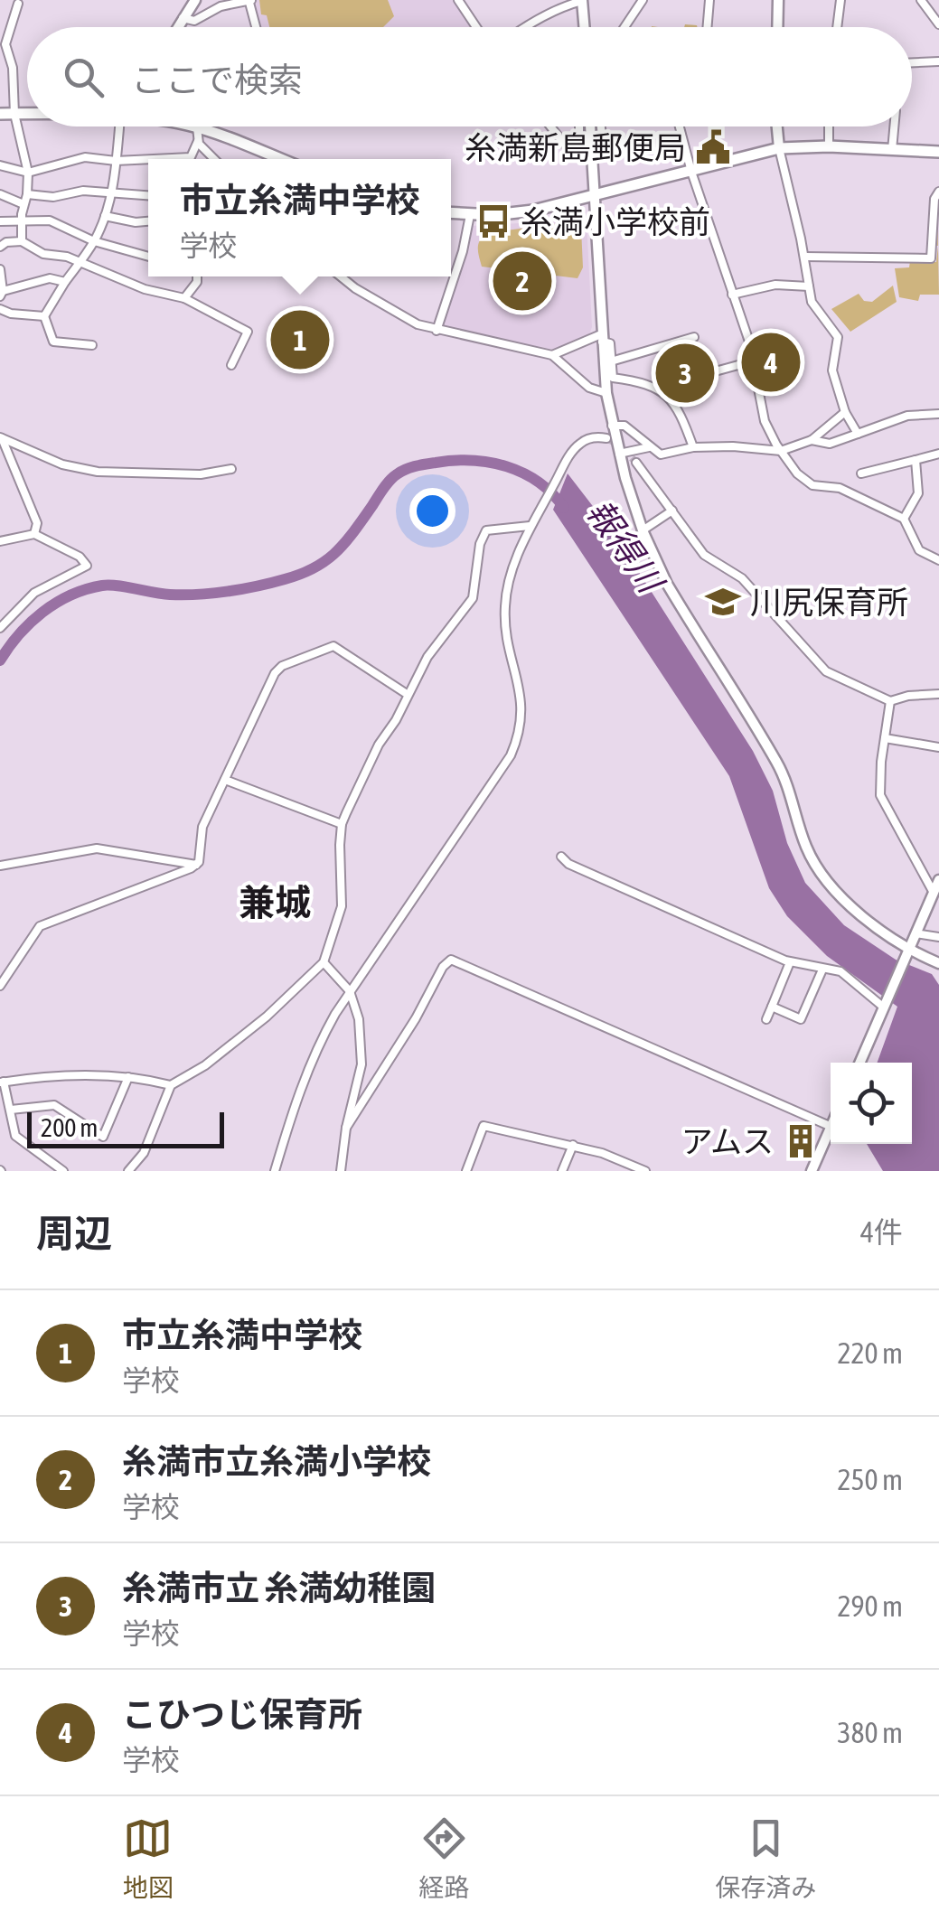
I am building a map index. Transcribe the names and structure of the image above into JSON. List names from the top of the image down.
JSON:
{
  "districts": ["兼城"],
  "water": ["報得川"],
  "places": {
    "public building": ["糸満新島郵便局"],
    "bus stop": ["糸満小学校前"],
    "school or university": ["川尻保育所"],
    "building": ["アムス"]
  },
  "scale_bar": "200 m",
  "page": {
    "search": "ここで検索",
    "popup": ["市立糸満中学校", "学校"],
    "pins": [
      "2",
      "1",
      "4",
      "3"
    ],
    "scale": "200 m",
    "heading": ["周辺", "4件"],
    "list": [
      {
        "mark": "1",
        "name": "市立糸満中学校",
        "note": "学校",
        "value": "220 m"
      },
      {
        "mark": "2",
        "name": "糸満市立糸満小学校",
        "note": "学校",
        "value": "250 m"
      },
      {
        "mark": "3",
        "name": "糸満市立 糸満幼稚園",
        "note": "学校",
        "value": "290 m"
      },
      {
        "mark": "4",
        "name": "こひつじ保育所",
        "note": "学校",
        "value": "380 m"
      }
    ],
    "nav": ["地図", "経路", "保存済み"]
  }
}
